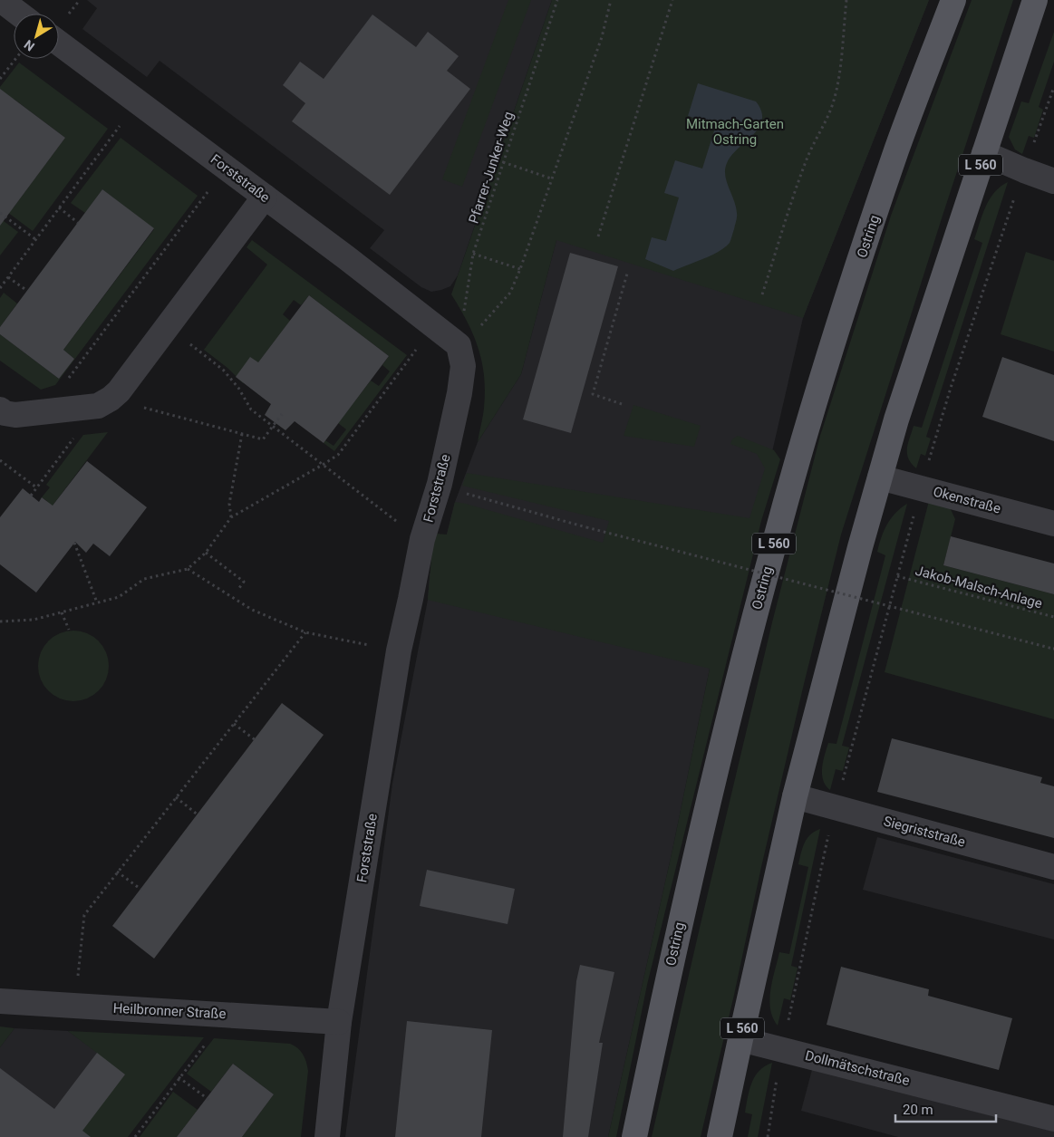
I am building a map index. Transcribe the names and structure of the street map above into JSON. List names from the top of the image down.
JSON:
{
  "streets": {
    "main road": ["L 560", "Ostring"],
    "street": [
      "Forststraße",
      "Okenstraße",
      "Siegriststraße",
      "Heilbronner Straße",
      "Dollmätschstraße"
    ],
    "path": ["Pfarrer-Junker-Weg", "Jakob-Malsch-Anlage"]
  },
  "crossings": [
    ["L 560", "Okenstraße"],
    ["L 560", "Siegriststraße"],
    ["L 560", "Dollmätschstraße"],
    ["Pfarrer-Junker-Weg", "Forststraße"],
    ["Forststraße", "Heilbronner Straße"]
  ],
  "parks": ["Mitmach-Garten Ostring"],
  "scale_bar": "20 m",
  "north": "bottom left"
}
